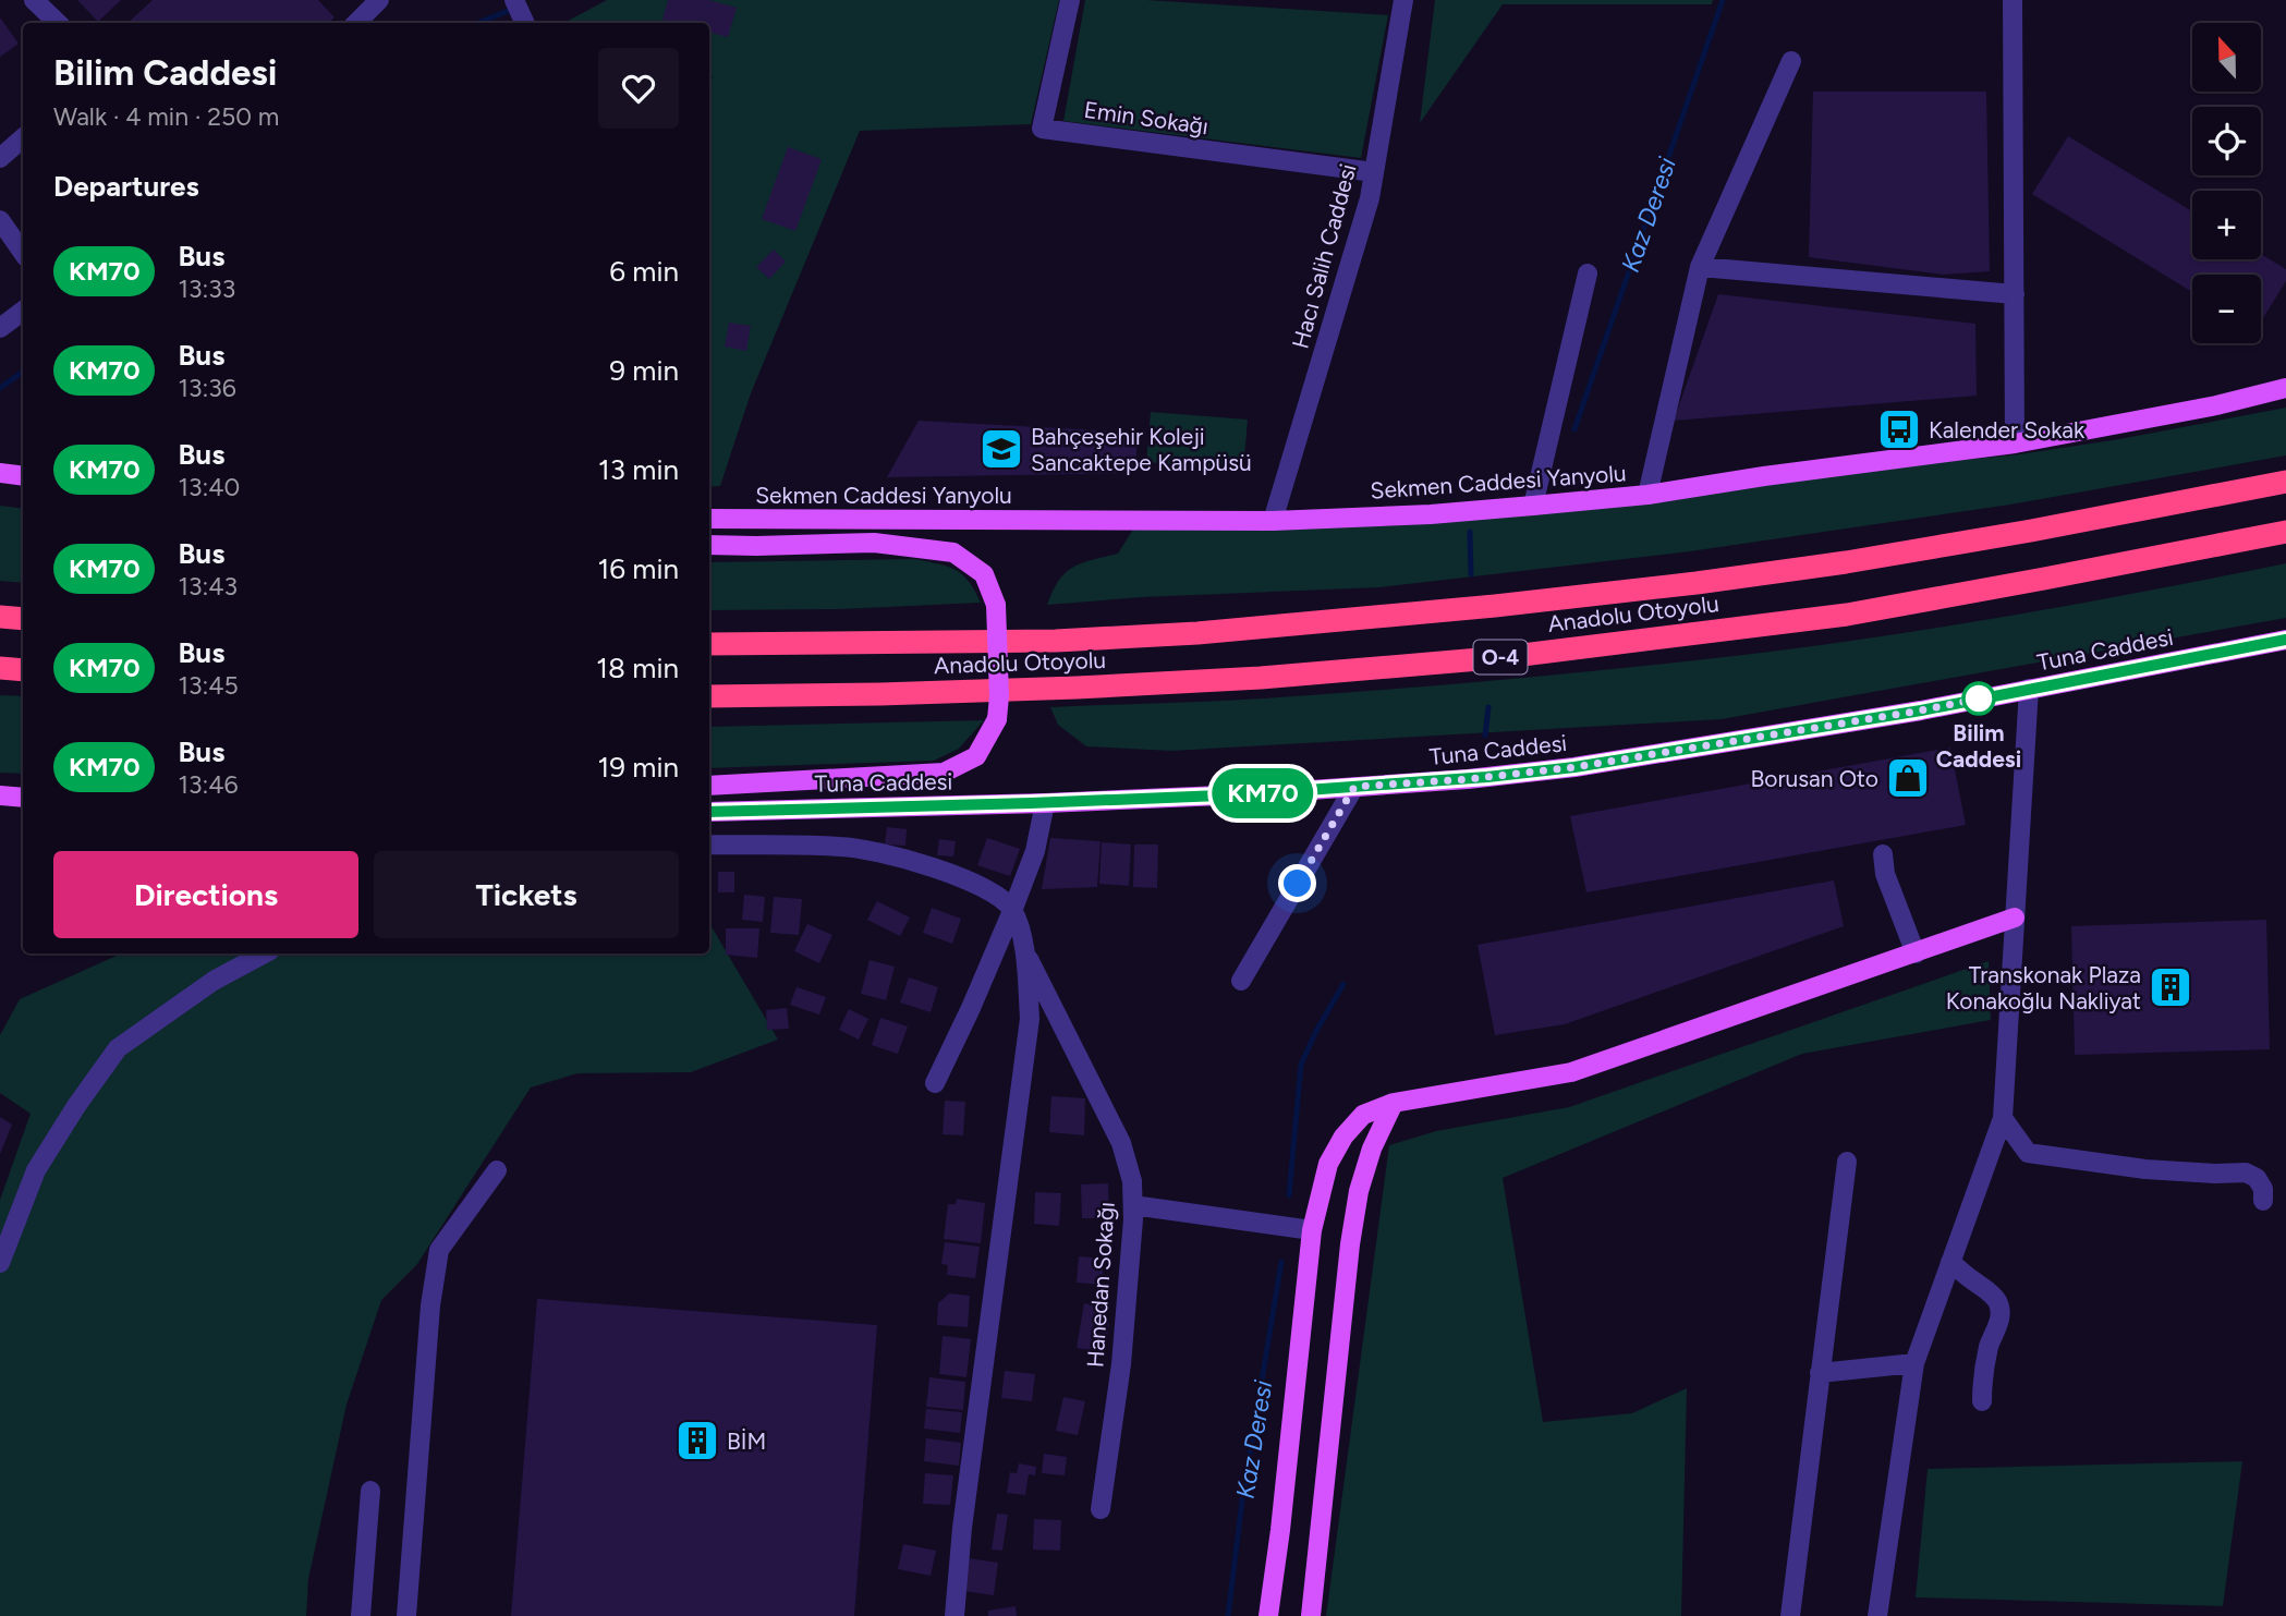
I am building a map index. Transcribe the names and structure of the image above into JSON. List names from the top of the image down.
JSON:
{
  "streets": {
    "highway": ["Anadolu Otoyolu", "O-4"],
    "main road": ["Sekmen Caddesi Yanyolu", "Tuna Caddesi"],
    "street": ["Emin Sokağı", "Hacı Salih Caddesi", "Hanedan Sokağı"]
  },
  "crossings": [
    ["Emin Sokağı", "Hacı Salih Caddesi"],
    ["Hacı Salih Caddesi", "Sekmen Caddesi Yanyolu"]
  ],
  "water": ["Kaz Deresi"],
  "places": {
    "bus stop": ["Kalender Sokak"],
    "school or university": ["Bahçeşehir Koleji Sancaktepe Kampüsü"],
    "other": ["Bilim Caddesi"],
    "shop": ["Borusan Oto"],
    "building": ["Transkonak Plaza Konakoğlu Nakliyat", "BİM"]
  },
  "lines": ["bus line KM70"],
  "north": "top",
  "page": {
    "on_map": "KM70",
    "map_buttons": ["+", "−"],
    "heading": [
      ["Bilim Caddesi", "Walk · 4 min · 250 m"],
      "Departures"
    ],
    "list": [
      {
        "mark": "KM70",
        "name": "Bus",
        "note": "13:33",
        "value": "6 min"
      },
      {
        "mark": "KM70",
        "name": "Bus",
        "note": "13:36",
        "value": "9 min"
      },
      {
        "mark": "KM70",
        "name": "Bus",
        "note": "13:40",
        "value": "13 min"
      },
      {
        "mark": "KM70",
        "name": "Bus",
        "note": "13:43",
        "value": "16 min"
      },
      {
        "mark": "KM70",
        "name": "Bus",
        "note": "13:45",
        "value": "18 min"
      },
      {
        "mark": "KM70",
        "name": "Bus",
        "note": "13:46",
        "value": "19 min"
      }
    ],
    "buttons": ["Directions", "Tickets"]
  }
}
